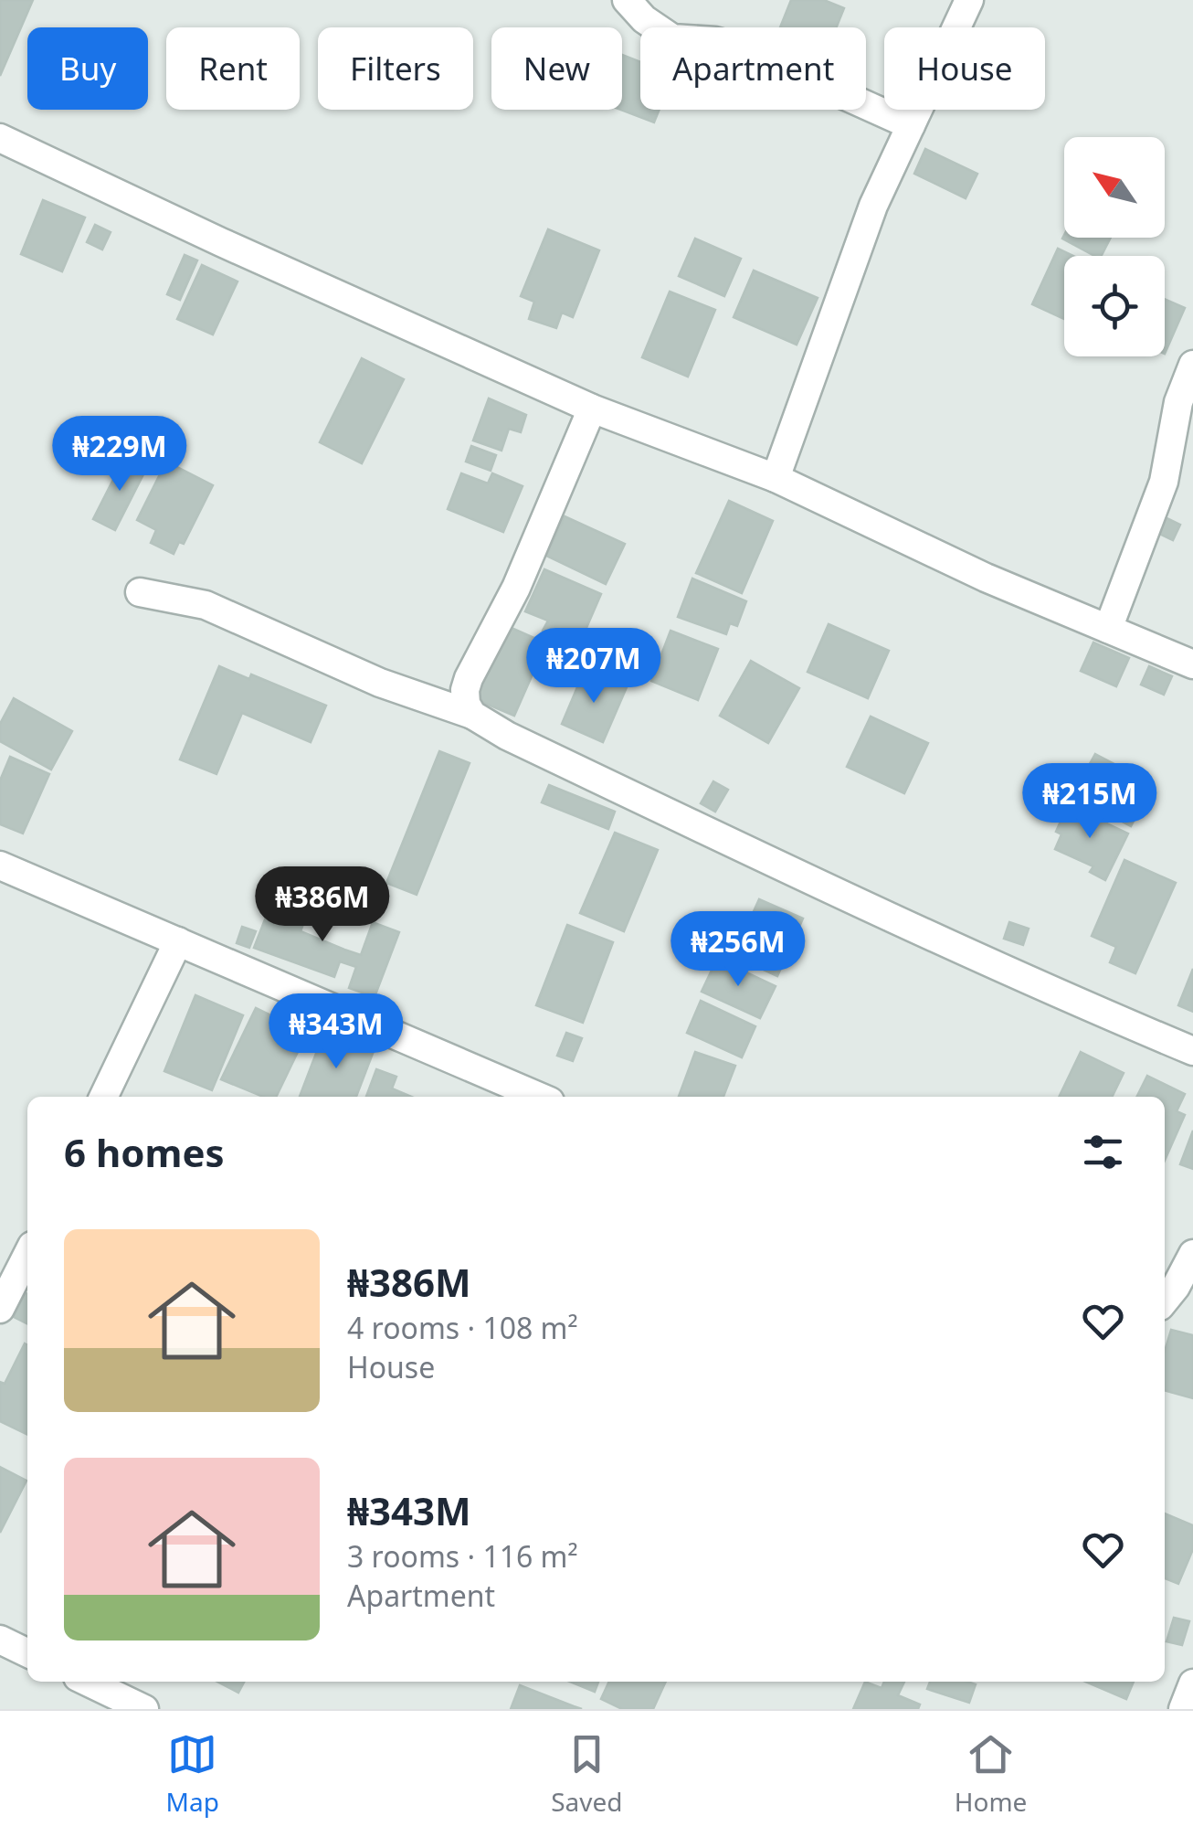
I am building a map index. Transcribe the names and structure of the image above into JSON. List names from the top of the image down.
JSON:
{
  "north": "top left",
  "page": {
    "chip": [
      "Buy",
      "Rent",
      "Filters",
      "New",
      "Apartment",
      "House"
    ],
    "price": [
      "₦229M",
      "₦207M",
      "₦215M",
      "₦386M",
      "₦256M",
      "₦343M"
    ],
    "heading": "6 homes",
    "list": [
      {
        "name": "₦386M",
        "note": "4 rooms · 108 m² · House"
      },
      {
        "name": "₦343M",
        "note": "3 rooms · 116 m² · Apartment"
      }
    ],
    "tabs": ["Map", "Saved", "Home"]
  }
}
